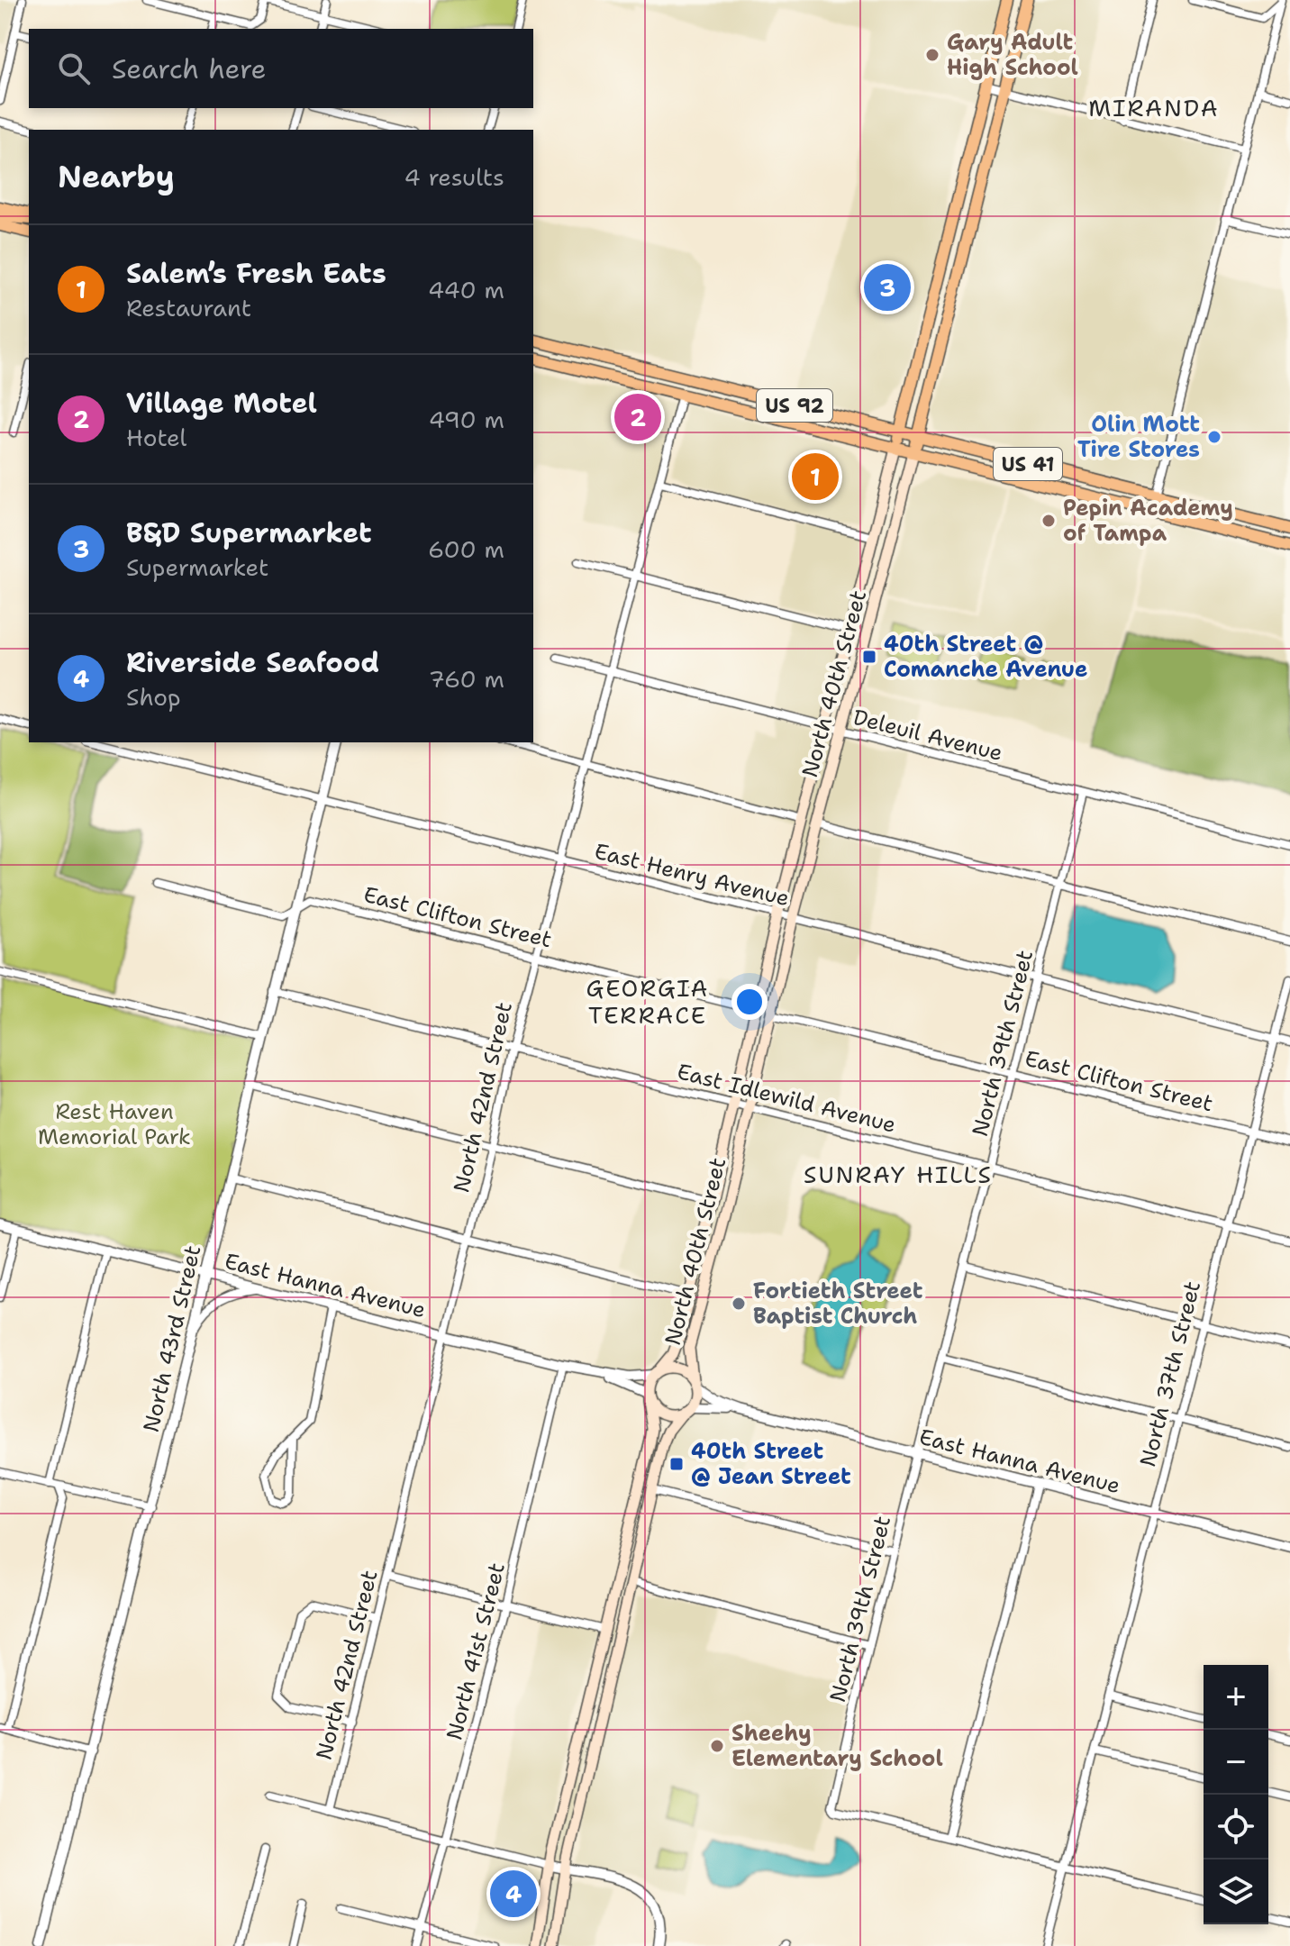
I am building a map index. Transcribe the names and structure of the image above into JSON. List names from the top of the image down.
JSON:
{
  "streets": {
    "main road": ["US 92", "US 41", "North 40th Street"],
    "street": [
      "Deleuil Avenue",
      "East Henry Avenue",
      "East Clifton Street",
      "North 39th Street",
      "North 42nd Street",
      "East Idlewild Avenue",
      "East Hanna Avenue",
      "North 43rd Street",
      "North 37th Street",
      "North 41st Street"
    ]
  },
  "crossings": [
    ["US 92", "US 41"],
    ["US 92", "North 40th Street"],
    ["US 92", "North 42nd Street"],
    ["US 41", "North 40th Street"],
    ["North 40th Street", "Deleuil Avenue"],
    ["North 40th Street", "East Henry Avenue"],
    ["North 40th Street", "East Clifton Street"],
    ["North 40th Street", "East Idlewild Avenue"],
    ["North 40th Street", "East Hanna Avenue"],
    ["Deleuil Avenue", "North 39th Street"],
    ["Deleuil Avenue", "North 42nd Street"],
    ["East Henry Avenue", "North 39th Street"],
    ["East Henry Avenue", "North 42nd Street"],
    ["East Henry Avenue", "North 43rd Street"],
    ["East Henry Avenue", "North 37th Street"],
    ["East Clifton Street", "North 39th Street"],
    ["East Clifton Street", "North 42nd Street"],
    ["East Clifton Street", "North 43rd Street"],
    ["East Clifton Street", "North 37th Street"],
    ["North 39th Street", "East Idlewild Avenue"],
    ["North 39th Street", "East Hanna Avenue"],
    ["North 42nd Street", "East Idlewild Avenue"],
    ["North 42nd Street", "East Hanna Avenue"],
    ["East Idlewild Avenue", "North 43rd Street"],
    ["East Idlewild Avenue", "North 37th Street"],
    ["East Hanna Avenue", "North 43rd Street"],
    ["East Hanna Avenue", "North 37th Street"],
    ["East Hanna Avenue", "North 41st Street"]
  ],
  "districts": ["MIRANDA", "GEORGIA TERRACE", "SUNRAY HILLS"],
  "parks": ["Rest Haven Memorial Park"],
  "places": {
    "other": [
      "Gary Adult High School",
      "Olin Mott Tire Stores",
      "Pepin Academy of Tampa",
      "Fortieth Street Baptist Church",
      "Sheehy Elementary School"
    ],
    "transit": ["40th Street @ Comanche Avenue", "40th Street @ Jean Street"]
  },
  "page": {
    "search": "Search here",
    "heading": ["Nearby", "4 results"],
    "list": [
      {
        "mark": "1",
        "name": "Salem’s Fresh Eats",
        "note": "Restaurant",
        "value": "440 m"
      },
      {
        "mark": "2",
        "name": "Village Motel",
        "note": "Hotel",
        "value": "490 m"
      },
      {
        "mark": "3",
        "name": "B&D Supermarket",
        "note": "Supermarket",
        "value": "600 m"
      },
      {
        "mark": "4",
        "name": "Riverside Seafood",
        "note": "Shop",
        "value": "760 m"
      }
    ],
    "pins": [
      "3",
      "2",
      "1",
      "4"
    ],
    "map_buttons": ["+", "−"]
  }
}
